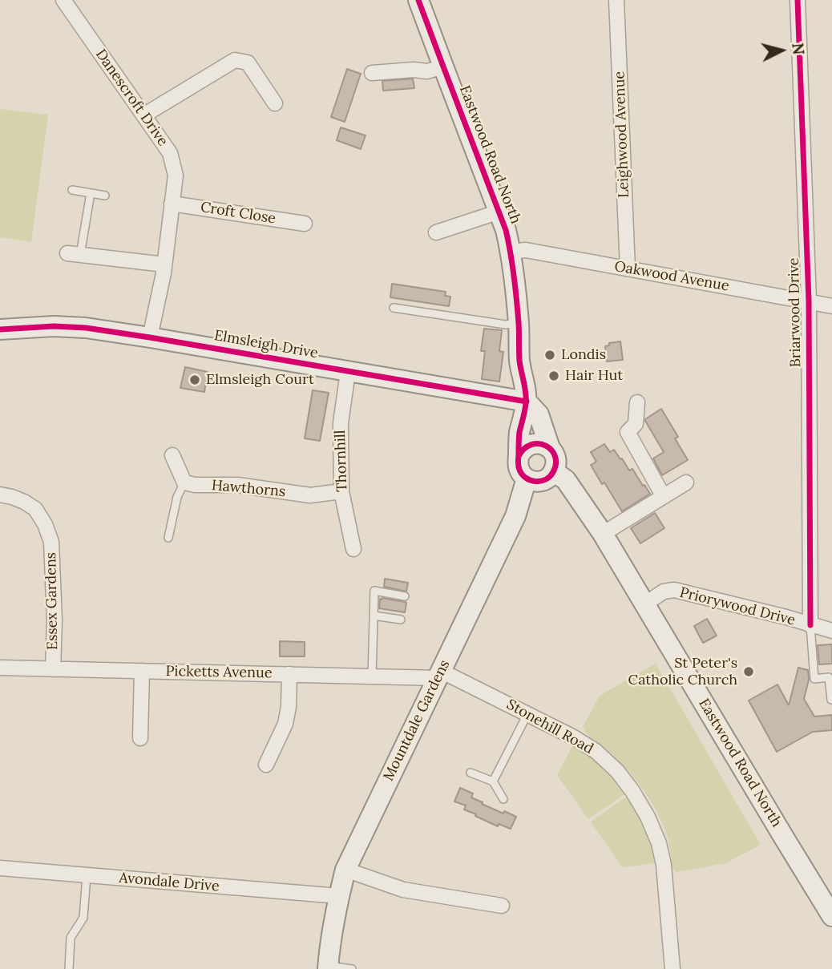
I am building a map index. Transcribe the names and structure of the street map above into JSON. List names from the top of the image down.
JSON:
{
  "streets": {
    "street": [
      "Danescroft Drive",
      "Leighwood Avenue",
      "Eastwood Road North",
      "Croft Close",
      "Oakwood Avenue",
      "Briarwood Drive",
      "Elmsleigh Drive",
      "Thornhill",
      "Hawthorns",
      "Essex Gardens",
      "Priorywood Drive",
      "Picketts Avenue",
      "Mountdale Gardens",
      "Stonehill Road",
      "Avondale Drive"
    ]
  },
  "crossings": [
    ["Danescroft Drive", "Croft Close"],
    ["Danescroft Drive", "Elmsleigh Drive"],
    ["Leighwood Avenue", "Oakwood Avenue"],
    ["Eastwood Road North", "Oakwood Avenue"],
    ["Eastwood Road North", "Elmsleigh Drive"],
    ["Eastwood Road North", "Priorywood Drive"],
    ["Eastwood Road North", "Mountdale Gardens"],
    ["Oakwood Avenue", "Briarwood Drive"],
    ["Briarwood Drive", "Priorywood Drive"],
    ["Elmsleigh Drive", "Thornhill"],
    ["Thornhill", "Hawthorns"],
    ["Essex Gardens", "Picketts Avenue"],
    ["Picketts Avenue", "Mountdale Gardens"],
    ["Picketts Avenue", "Stonehill Road"],
    ["Mountdale Gardens", "Stonehill Road"],
    ["Mountdale Gardens", "Avondale Drive"]
  ],
  "places": [
    "Londis",
    "Hair Hut",
    "Elmsleigh Court",
    "St Peter's Catholic Church"
  ],
  "north": "right"
}
